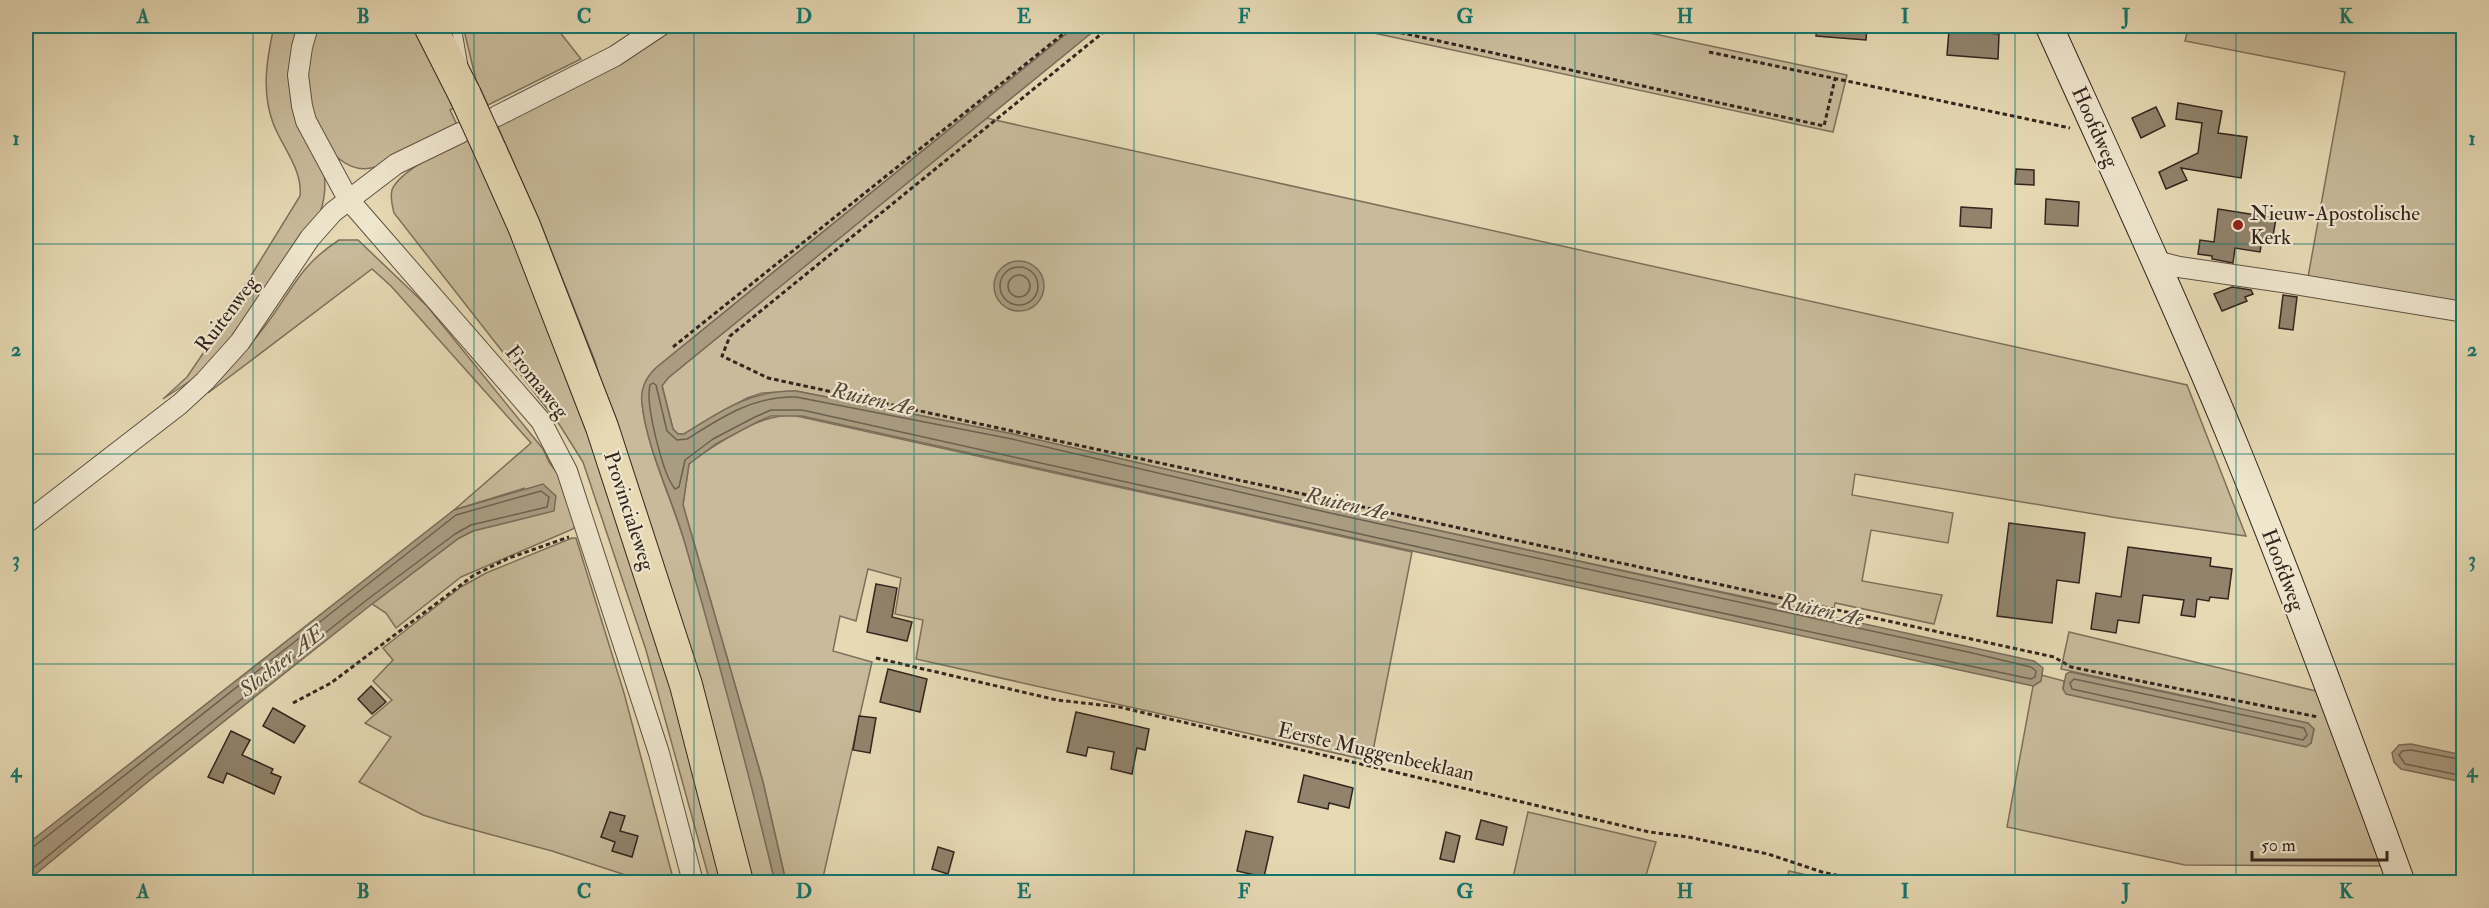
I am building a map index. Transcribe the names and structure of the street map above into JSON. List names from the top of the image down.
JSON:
{
  "streets": {
    "highway": ["Provincialeweg"],
    "main road": ["Hoofdweg"],
    "street": ["Ruitenweg", "Fromaweg"],
    "path": ["Eerste Muggenbeeklaan"]
  },
  "crossings": [
    ["Ruitenweg", "Fromaweg"]
  ],
  "water": ["Ruiten Ae", "Slochter AE"],
  "places": ["Nieuw-Apostolische Kerk"],
  "scale_bar": "50 m",
  "grid": {
    "columns": [
      "A",
      "B",
      "C",
      "D",
      "E",
      "F",
      "G",
      "H",
      "I",
      "J",
      "K"
    ],
    "rows": [
      "1",
      "2",
      "3",
      "4"
    ]
  }
}
